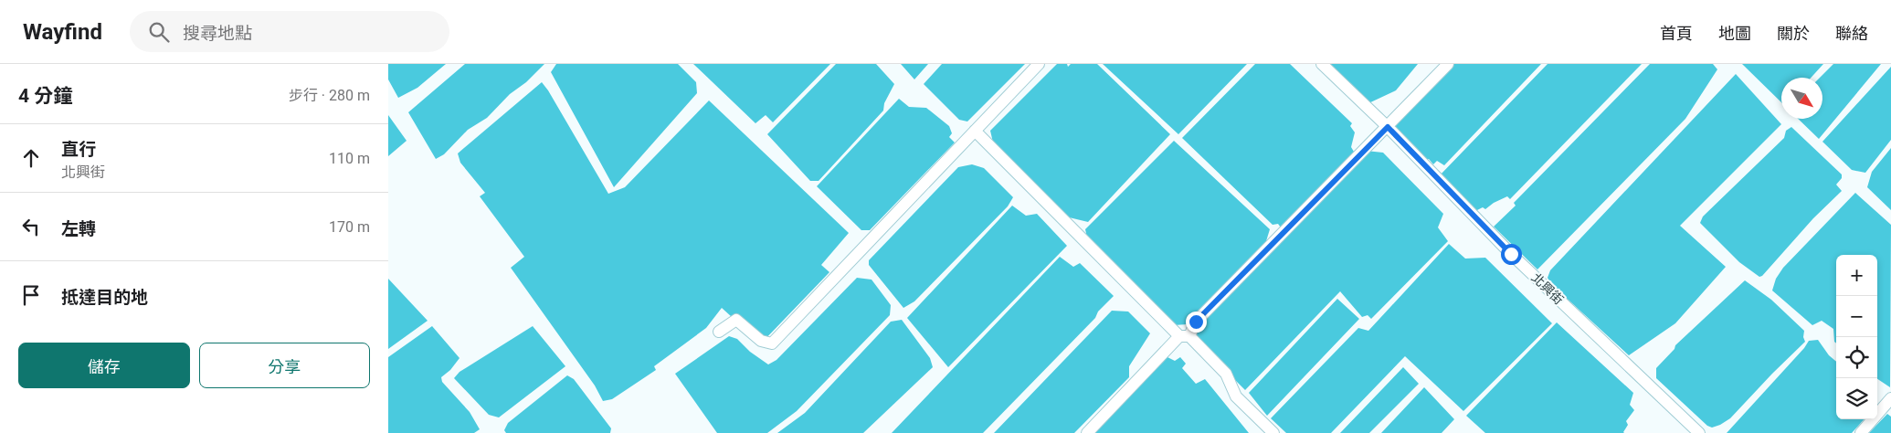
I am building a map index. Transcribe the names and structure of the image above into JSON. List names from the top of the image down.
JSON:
{
  "streets": {
    "street": ["北興街"]
  },
  "north": "bottom right",
  "page": {
    "header": "Wayfind",
    "search": "搜尋地點",
    "nav": [
      "首頁",
      "地圖",
      "關於",
      "聯絡"
    ],
    "heading": ["4 分鐘", "步行 · 280 m"],
    "list": [
      ["直行", "北興街", "110 m"],
      ["左轉", "170 m"],
      "抵達目的地"
    ],
    "map_buttons": ["+", "−"],
    "buttons": ["儲存", "分享"]
  }
}
